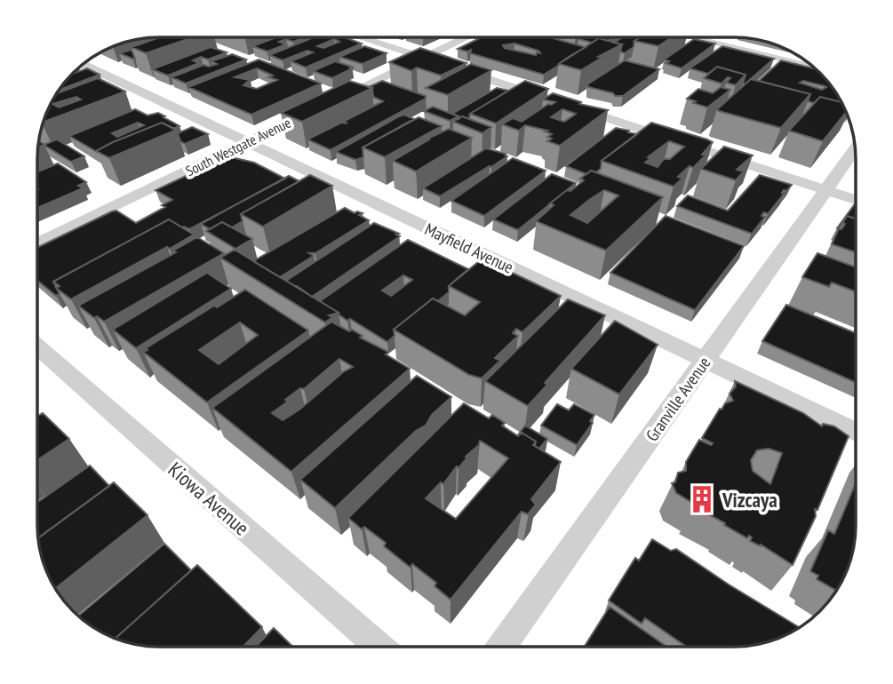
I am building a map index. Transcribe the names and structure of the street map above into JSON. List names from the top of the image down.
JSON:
{
  "streets": {
    "street": [
      "South Westgate Avenue",
      "Mayfield Avenue",
      "Granville Avenue",
      "Kiowa Avenue"
    ]
  },
  "crossings": [
    ["South Westgate Avenue", "Mayfield Avenue"],
    ["Mayfield Avenue", "Granville Avenue"]
  ],
  "places": {
    "building": ["Vizcaya"]
  }
}
